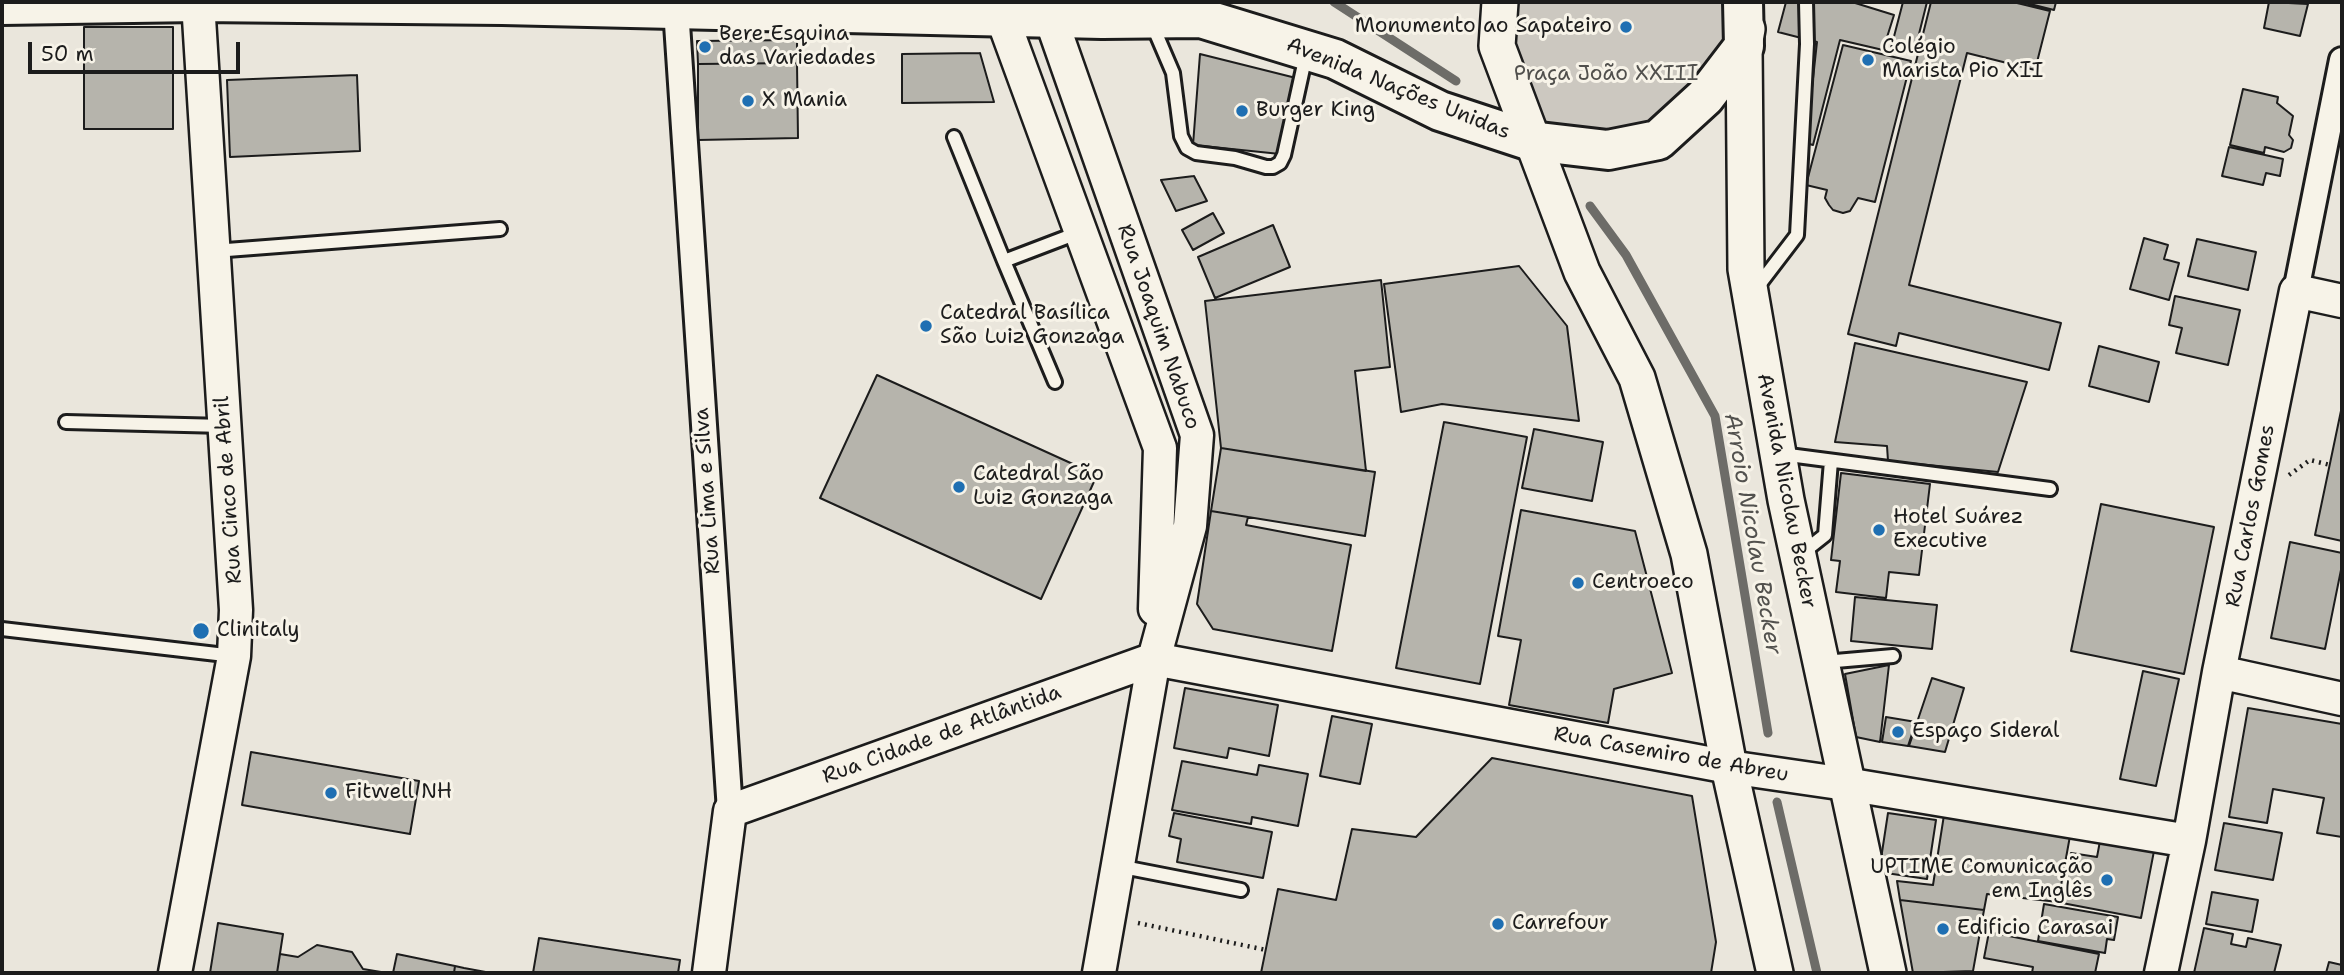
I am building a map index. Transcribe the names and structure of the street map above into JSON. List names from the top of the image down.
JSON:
{
  "streets": {
    "main road": ["Avenida Nações Unidas", "Avenida Nicolau Becker"],
    "street": [
      "Rua Joaquim Nabuco",
      "Rua Cinco de Abril",
      "Rua Lima e Silva",
      "Rua Carlos Gomes",
      "Rua Cidade de Atlântida",
      "Rua Casemiro de Abreu"
    ]
  },
  "crossings": [
    ["Avenida Nações Unidas", "Rua Joaquim Nabuco"],
    ["Avenida Nações Unidas", "Rua Cinco de Abril"],
    ["Avenida Nações Unidas", "Rua Lima e Silva"],
    ["Avenida Nações Unidas", "Avenida Nicolau Becker"],
    ["Rua Joaquim Nabuco", "Rua Cidade de Atlântida"],
    ["Rua Joaquim Nabuco", "Rua Casemiro de Abreu"],
    ["Rua Lima e Silva", "Rua Cidade de Atlântida"],
    ["Avenida Nicolau Becker", "Rua Casemiro de Abreu"],
    ["Rua Carlos Gomes", "Rua Casemiro de Abreu"],
    ["Rua Cidade de Atlântida", "Rua Casemiro de Abreu"]
  ],
  "water": ["Arroio Nicolau Becker"],
  "parks": ["Praça João XXIII"],
  "places": [
    "Monumento ao Sapateiro",
    "Bere Esquina das Variedades",
    "Colégio Marista Pio XII",
    "X Mania",
    "Burger King",
    "Catedral Basílica São Luiz Gonzaga",
    "Catedral São Luiz Gonzaga",
    "Hotel Suárez Executive",
    "Centroeco",
    "Clinitaly",
    "Espaço Sideral",
    "Fitwell NH",
    "UPTIME Comunicação em Inglês",
    "Carrefour",
    "Edificio Carasai"
  ],
  "scale_bar": "50 m"
}
